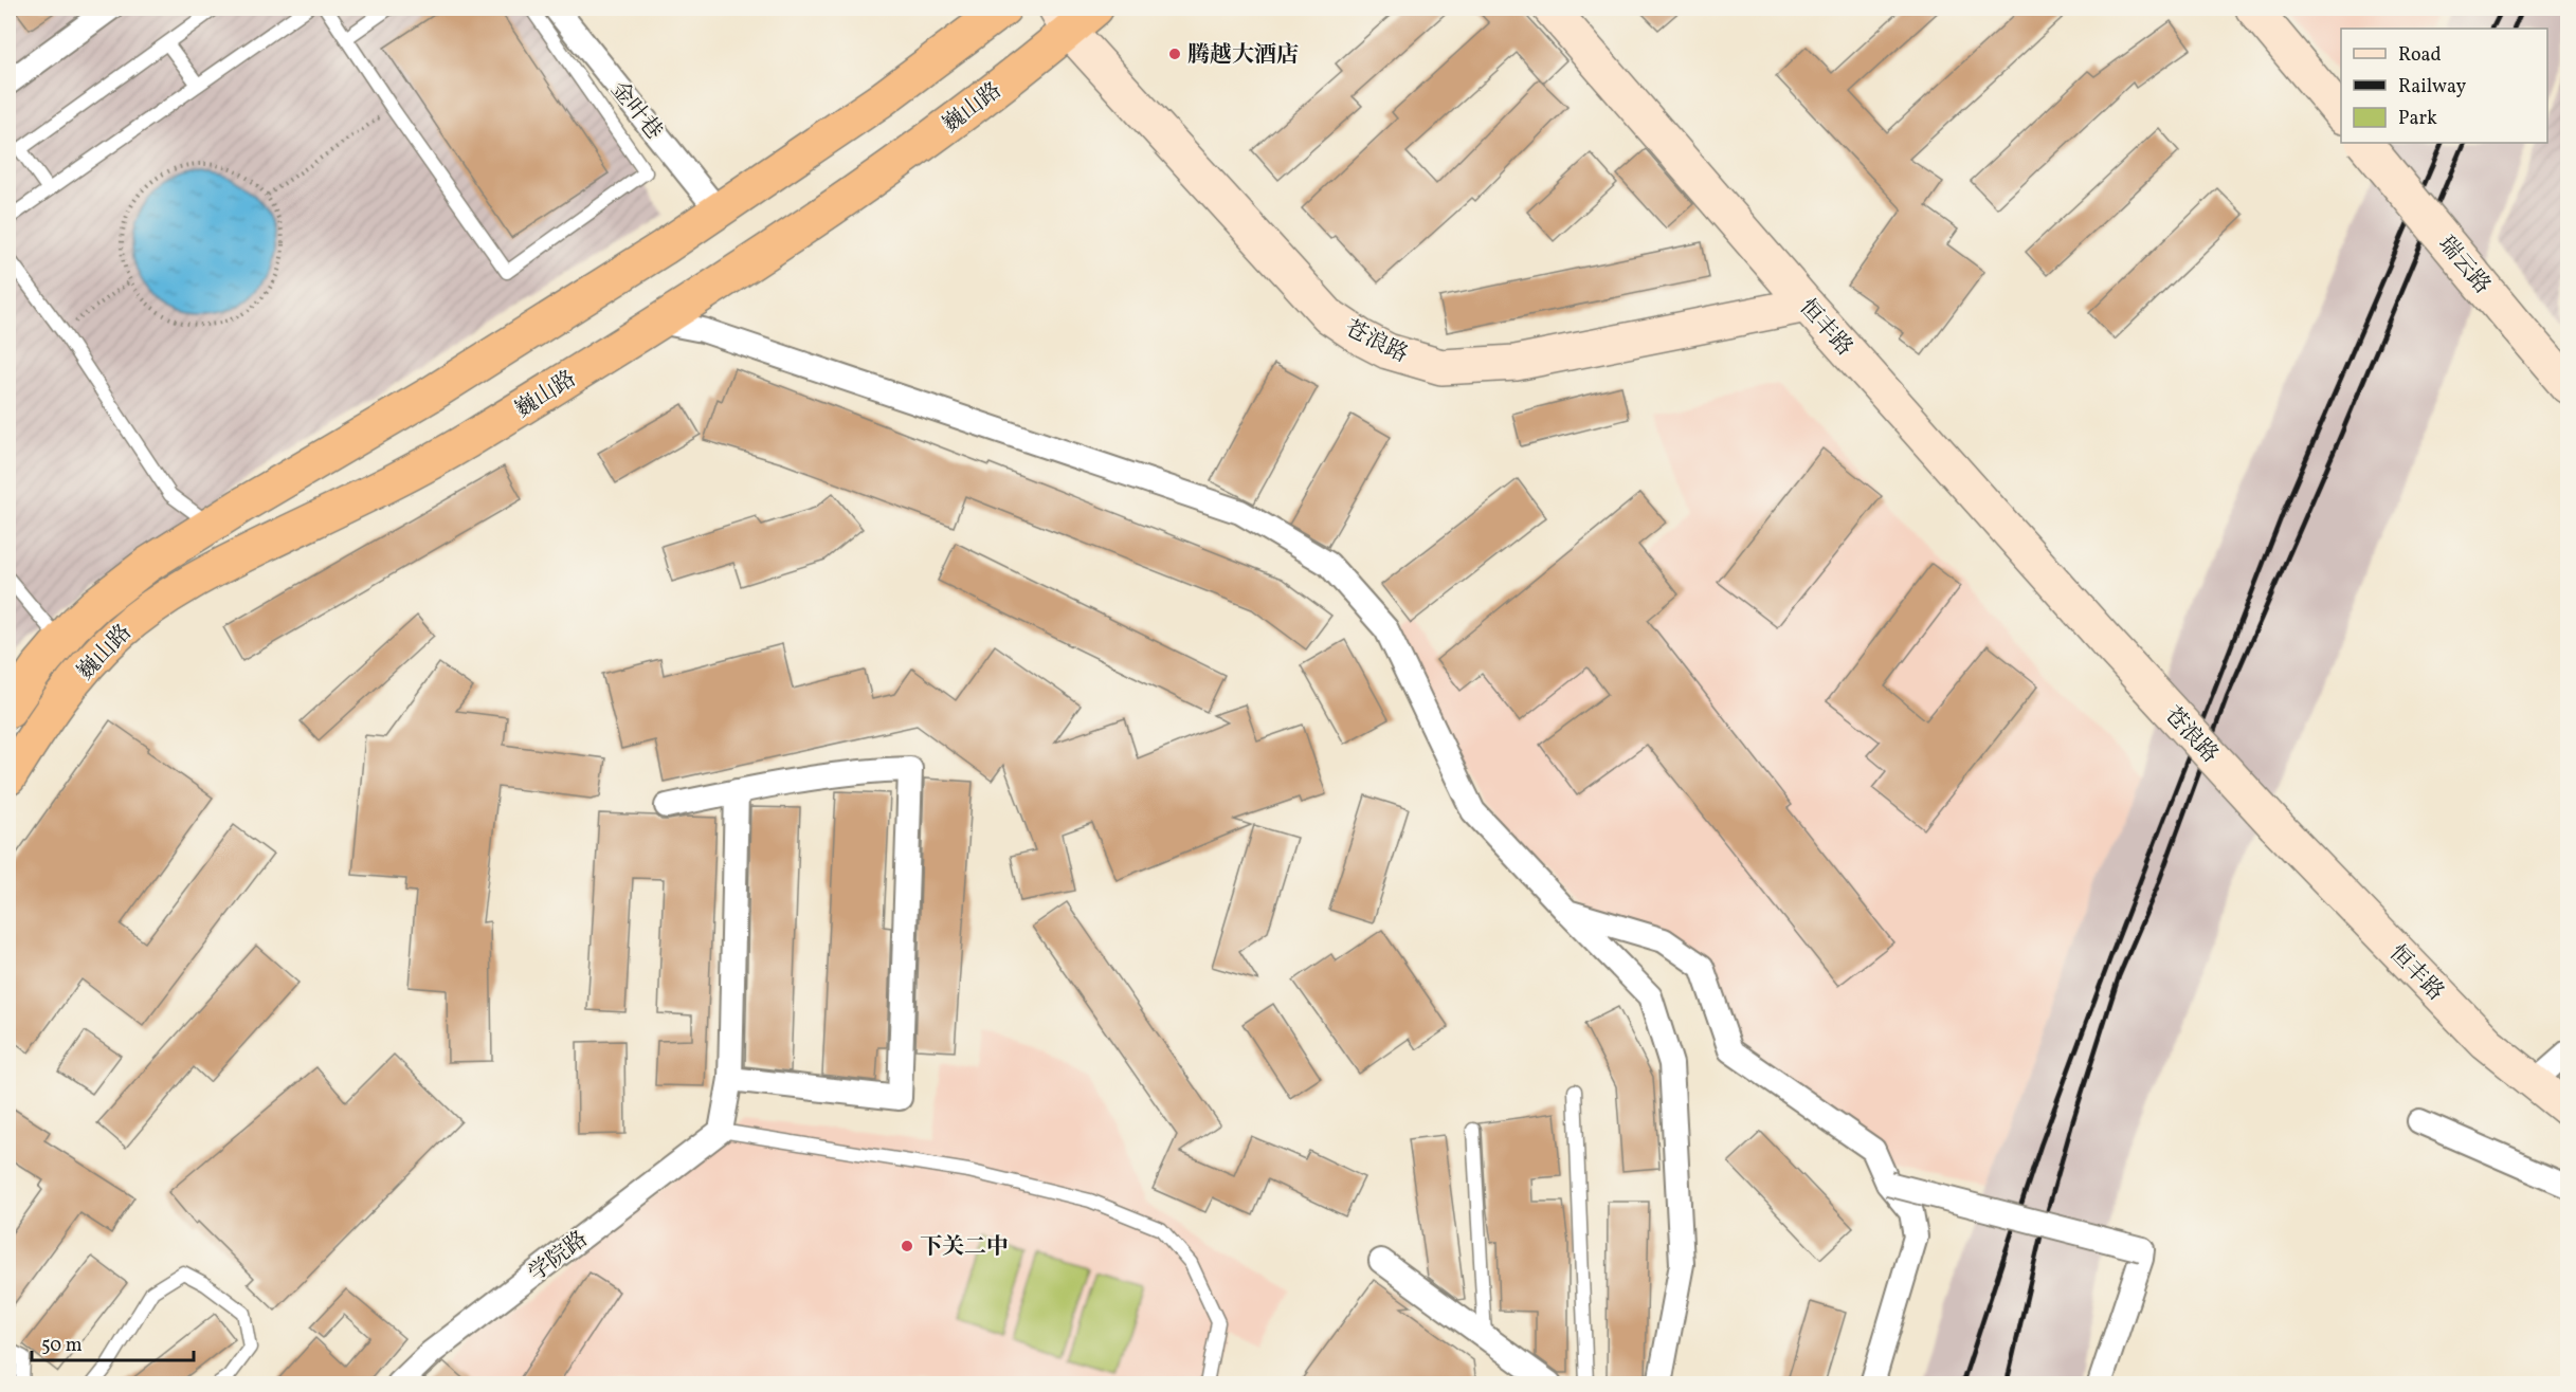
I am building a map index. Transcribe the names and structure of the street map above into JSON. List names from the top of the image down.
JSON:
{
  "streets": {
    "highway": ["巍山路"],
    "street": [
      "金叶巷",
      "瑞云路",
      "恒丰路",
      "苍浪路",
      "学院路"
    ]
  },
  "crossings": [
    ["巍山路", "金叶巷"],
    ["巍山路", "苍浪路"],
    ["恒丰路", "苍浪路"]
  ],
  "places": ["腾越大酒店", "下关二中"],
  "legend": ["Road", "Railway", "Park"],
  "scale_bar": "50 m"
}
